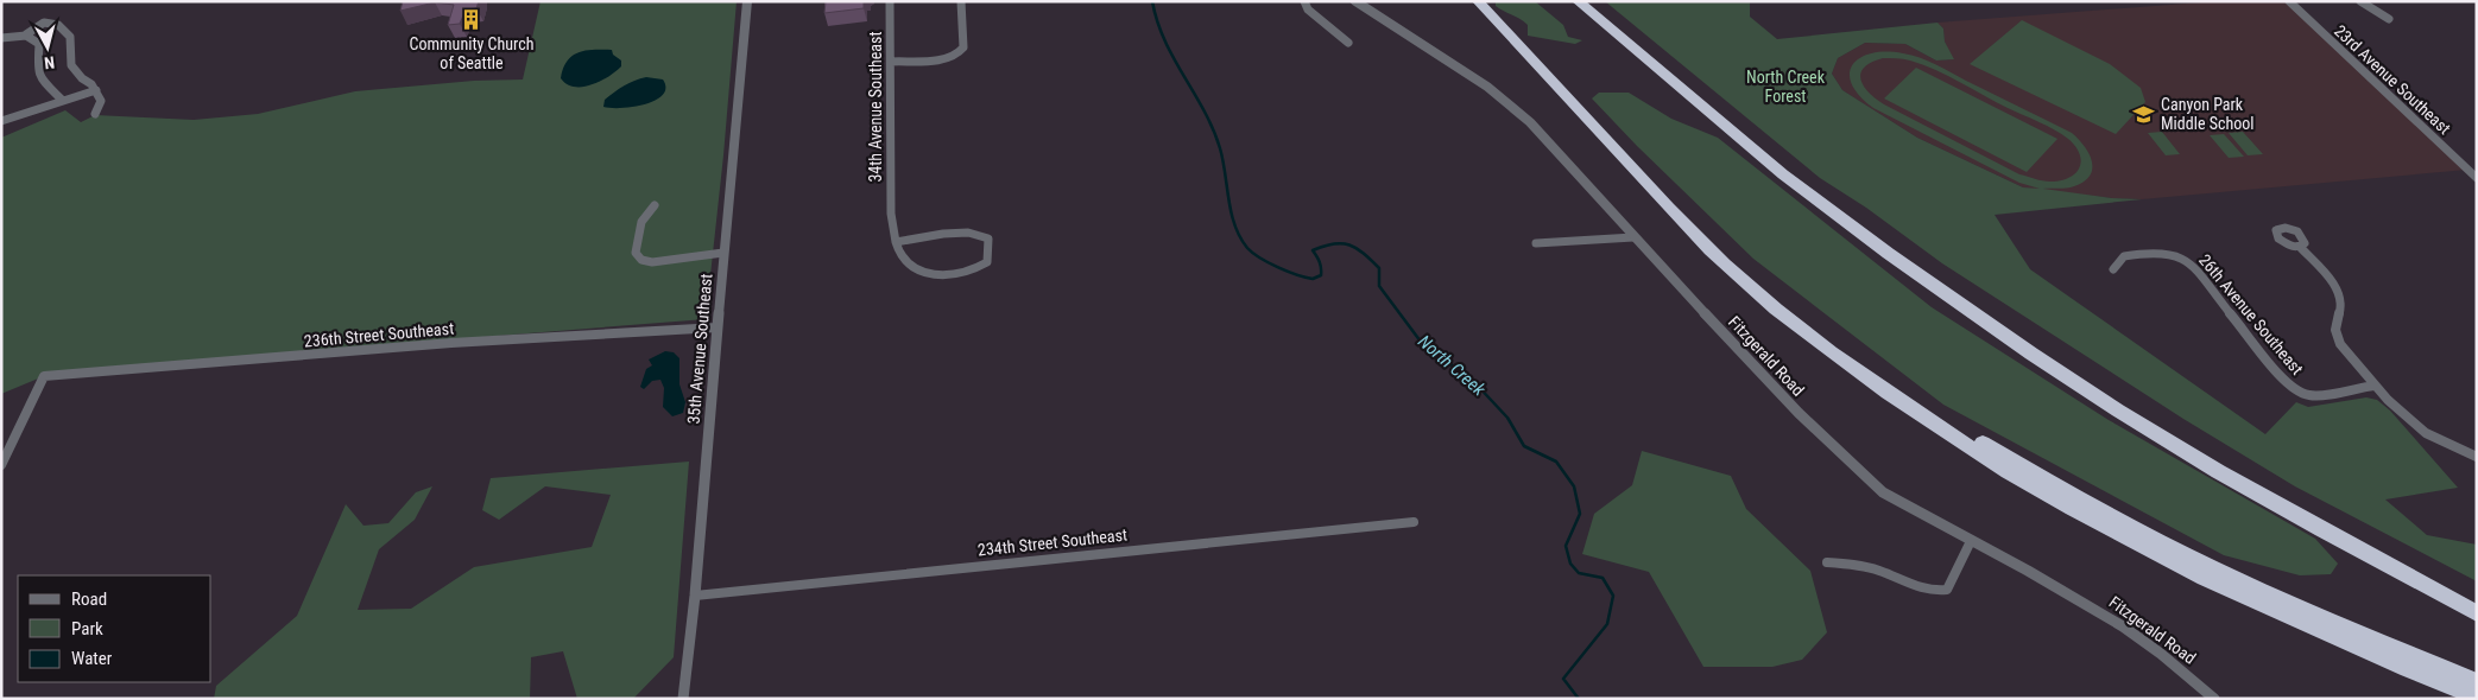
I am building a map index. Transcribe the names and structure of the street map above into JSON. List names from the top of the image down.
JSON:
{
  "streets": {
    "street": [
      "23rd Avenue Southeast",
      "34th Avenue Southeast",
      "26th Avenue Southeast",
      "236th Street Southeast",
      "35th Avenue Southeast",
      "Fitzgerald Road",
      "234th Street Southeast"
    ]
  },
  "crossings": [
    ["236th Street Southeast", "35th Avenue Southeast"],
    ["35th Avenue Southeast", "234th Street Southeast"]
  ],
  "water": ["North Creek"],
  "parks": ["North Creek Forest"],
  "places": {
    "building": ["Community Church of Seattle"],
    "school or university": ["Canyon Park Middle School"]
  },
  "legend": ["Road", "Park", "Water"],
  "north": "bottom"
}
